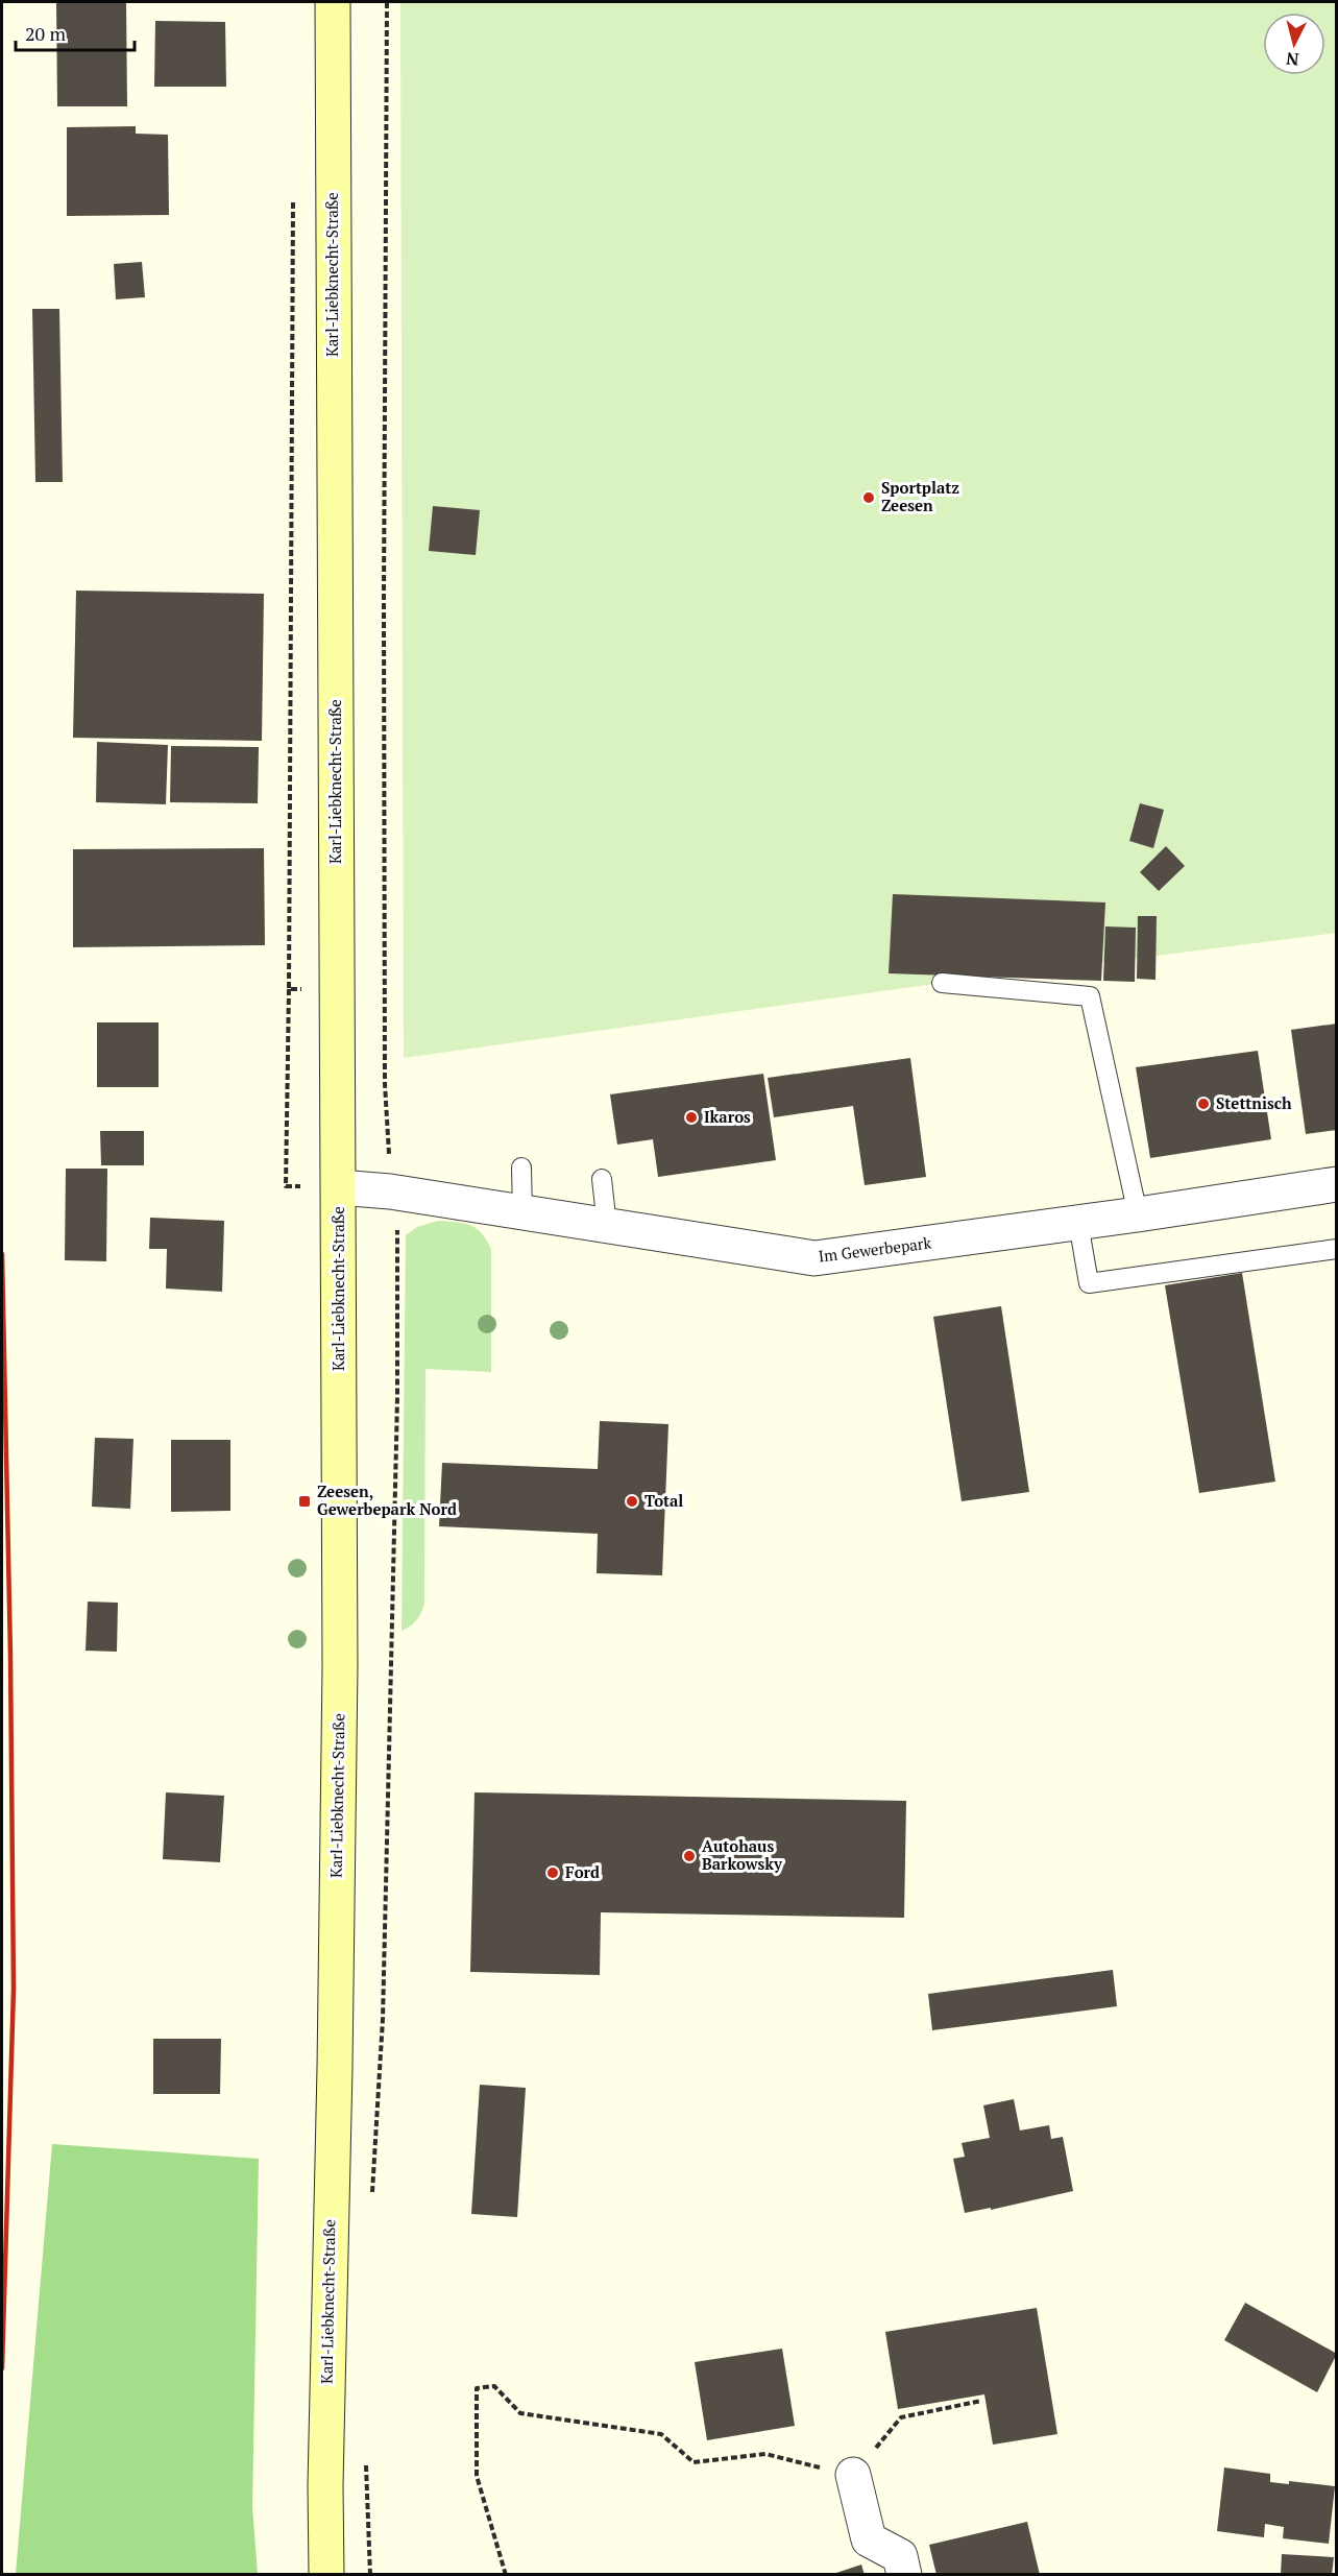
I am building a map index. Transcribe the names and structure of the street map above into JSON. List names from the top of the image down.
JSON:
{
  "streets": {
    "street": ["Karl-Liebknecht-Straße", "Im Gewerbepark"]
  },
  "crossings": [
    ["Karl-Liebknecht-Straße", "Im Gewerbepark"]
  ],
  "places": {
    "other": [
      "Sportplatz Zeesen",
      "Stettnisch",
      "Ikaros",
      "Total",
      "Autohaus Barkowsky",
      "Ford"
    ],
    "transit": ["Zeesen, Gewerbepark Nord"]
  },
  "scale_bar": "20 m",
  "north": "bottom"
}
